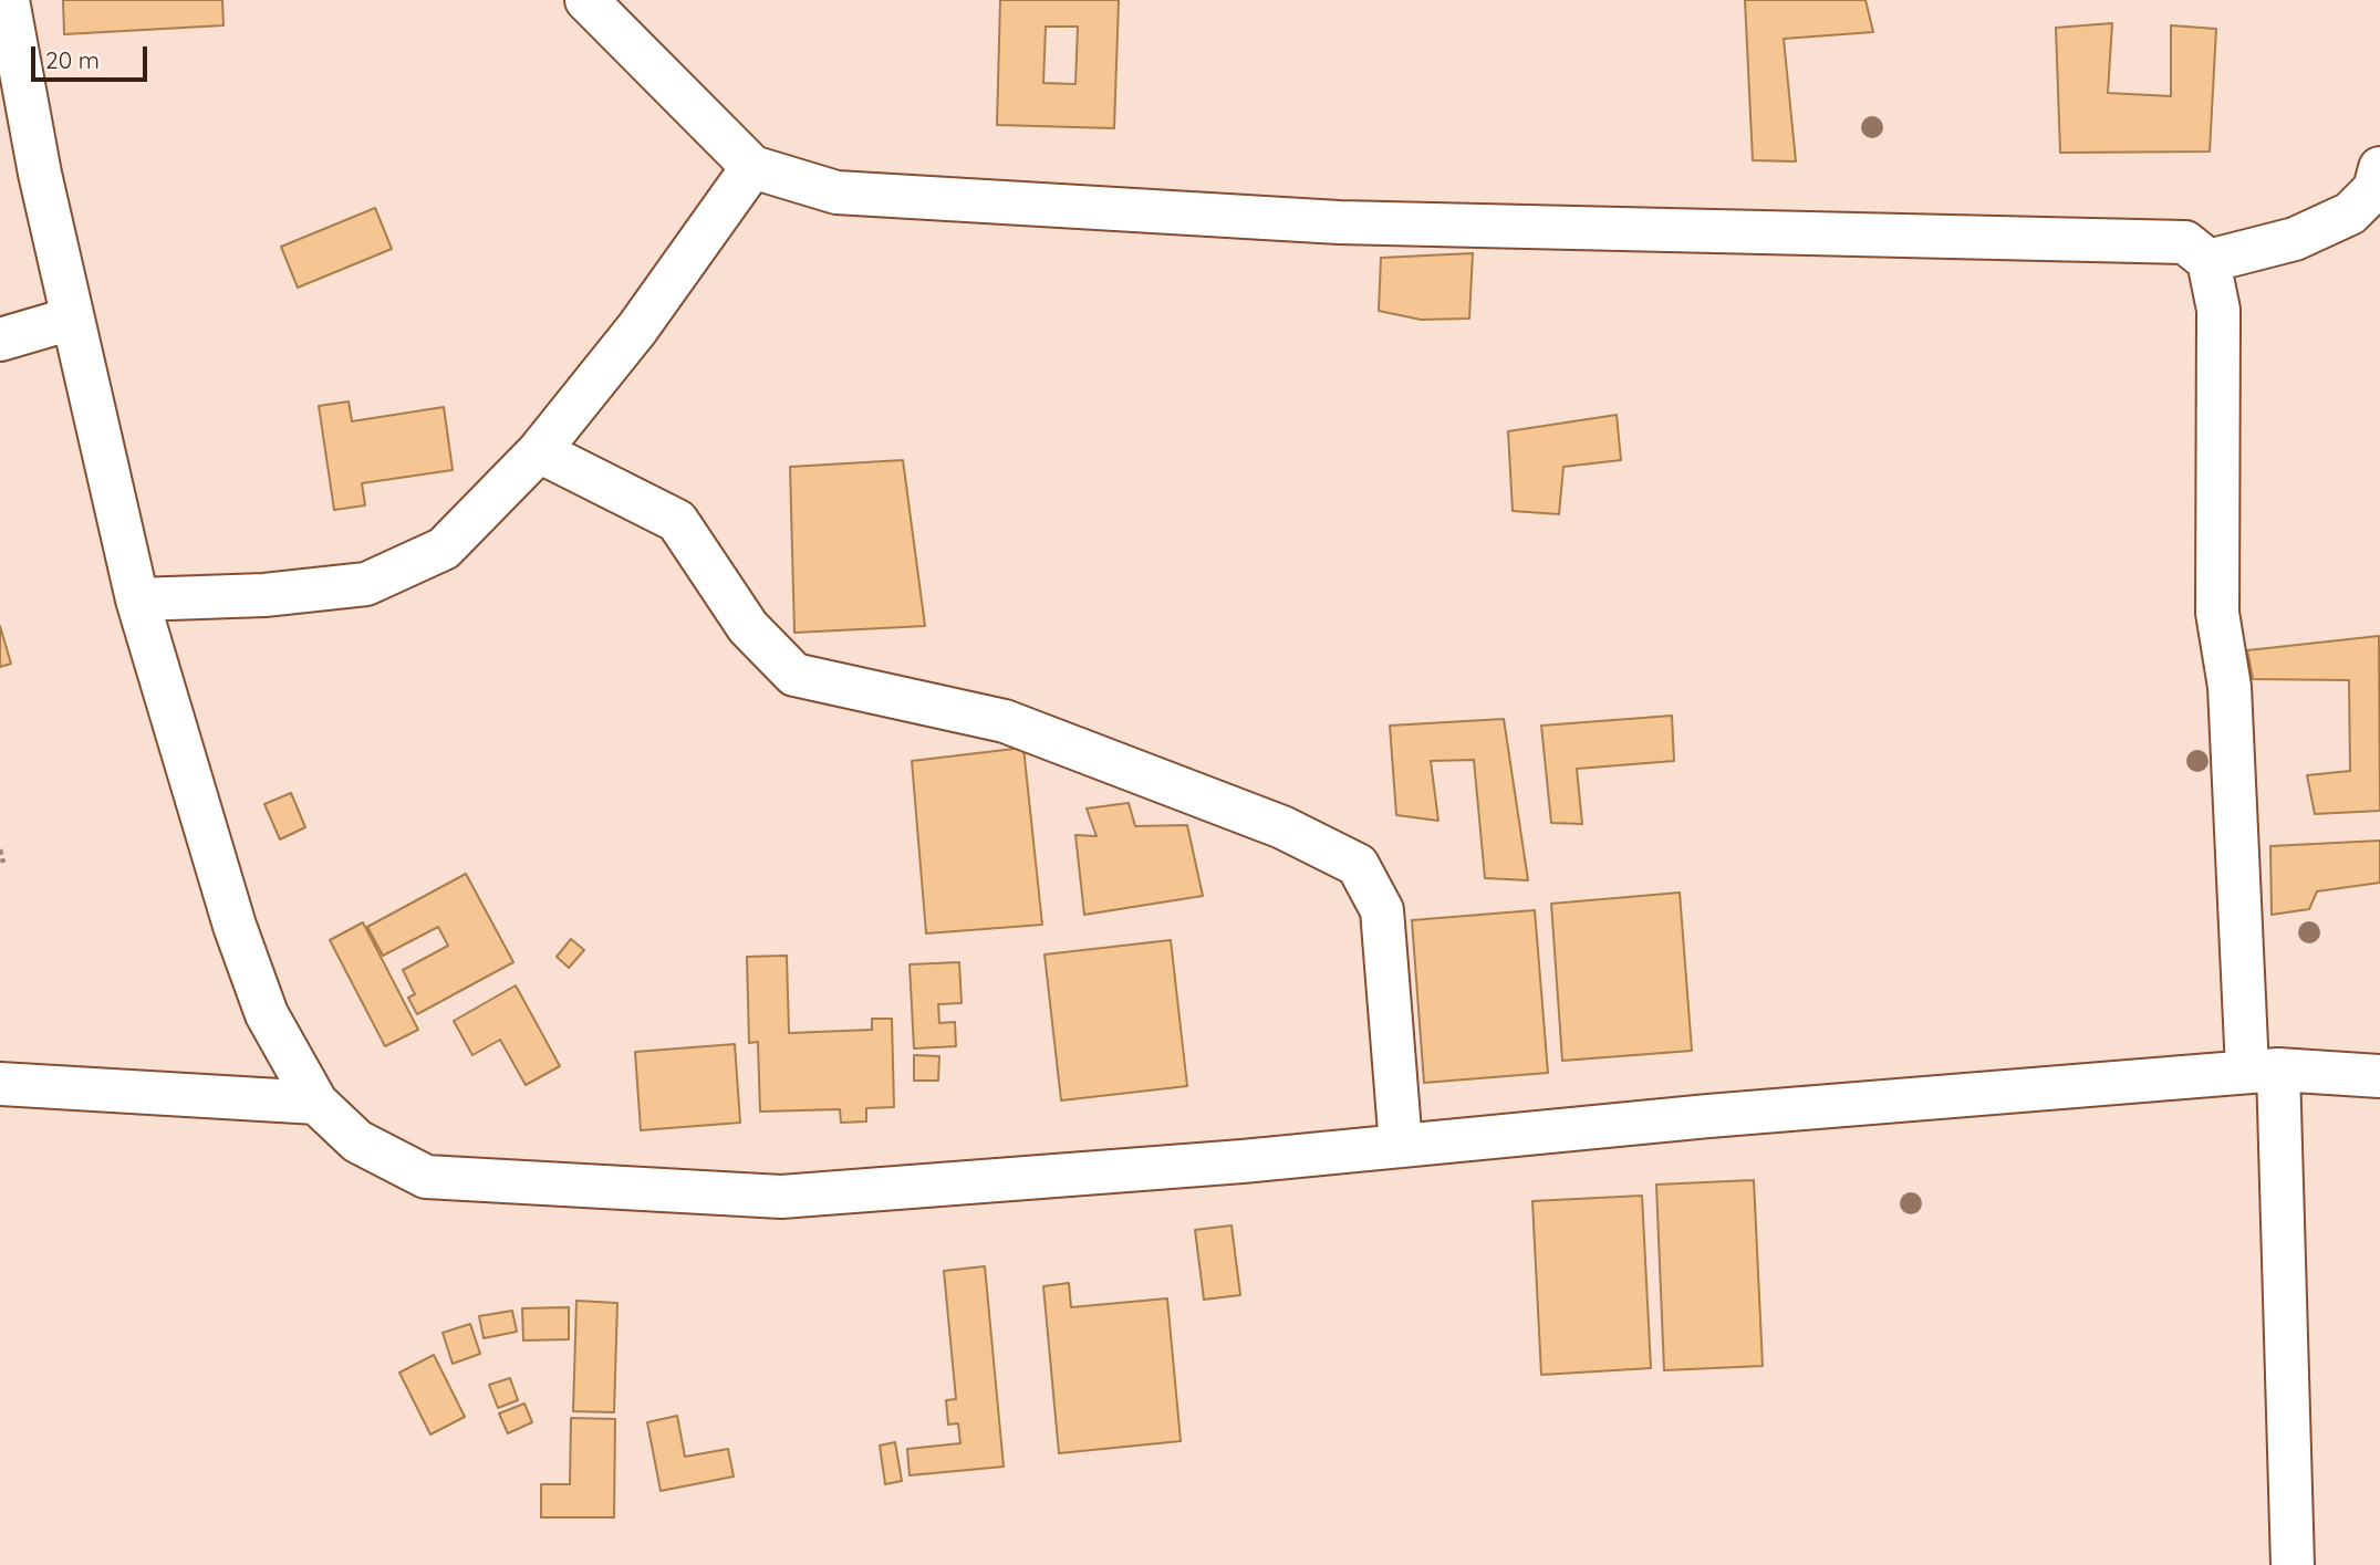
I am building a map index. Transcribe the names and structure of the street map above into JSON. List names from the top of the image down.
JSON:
{
  "scale_bar": "20 m"
}
